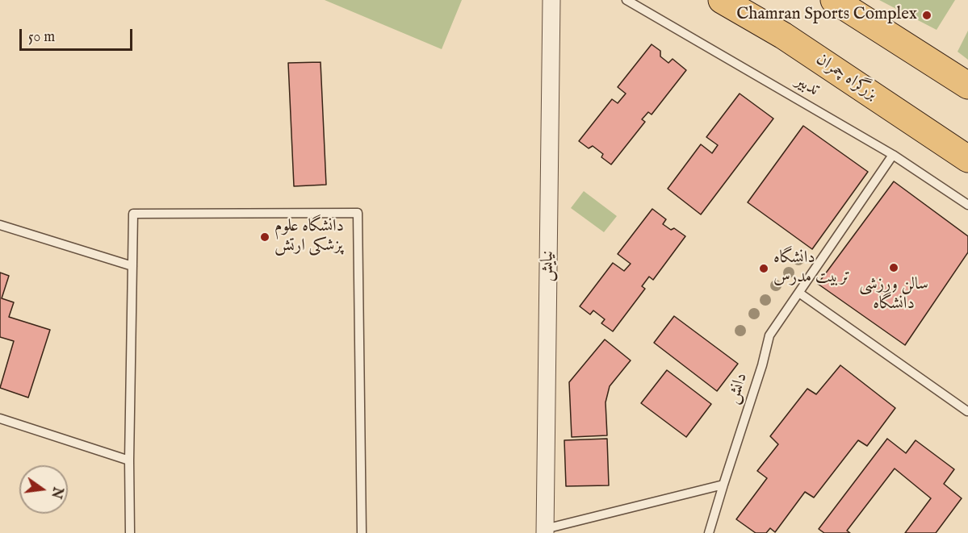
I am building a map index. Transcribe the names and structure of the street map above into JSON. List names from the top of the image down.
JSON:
{
  "streets": {
    "highway": ["بزرگراه چمران"],
    "street": ["نیایش"],
    "lane": ["تدبیر", "دانش"]
  },
  "crossings": [
    ["تدبیر", "دانش"]
  ],
  "places": [
    "Chamran Sports Complex",
    "دانشگاه علوم پزشکی ارتش",
    "سالن ورزشی دانشگاه",
    "دانشگاه تربیت مدرس"
  ],
  "scale_bar": "50 m",
  "north": "right"
}
